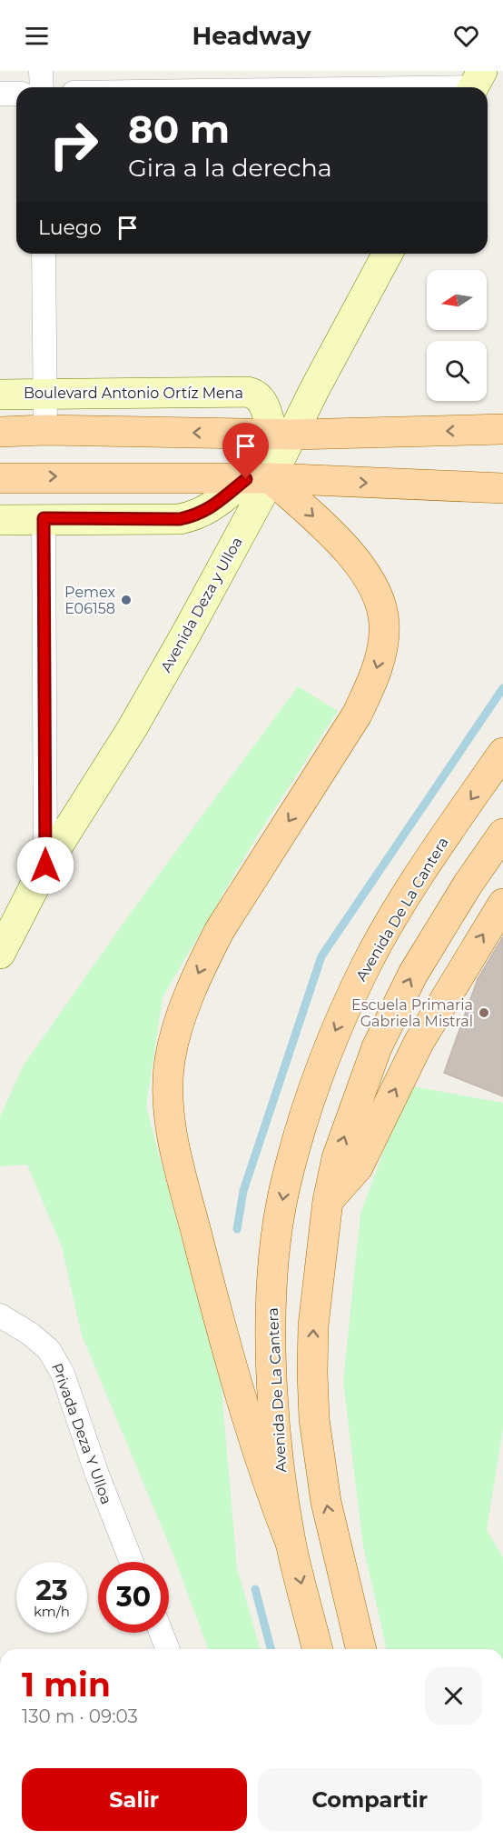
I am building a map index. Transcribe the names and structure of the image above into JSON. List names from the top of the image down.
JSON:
{
  "streets": {
    "main road": ["Avenida De La Cantera"],
    "street": ["Boulevard Antonio Ortíz Mena", "Avenida Deza y Ulloa", "Privada Deza Y Ulloa"]
  },
  "crossings": [
    ["Boulevard Antonio Ortíz Mena", "Avenida Deza y Ulloa"]
  ],
  "places": ["Pemex E06158", "Escuela Primaria Gabriela Mistral"],
  "north": "left",
  "page": {
    "header": "Headway",
    "turn": ["80 m", "Gira a la derecha"],
    "then": "Luego",
    "speed": "23 km/h",
    "limit": "30",
    "heading": ["1 min", "130 m · 09:03"],
    "buttons": ["Salir", "Compartir"]
  }
}
